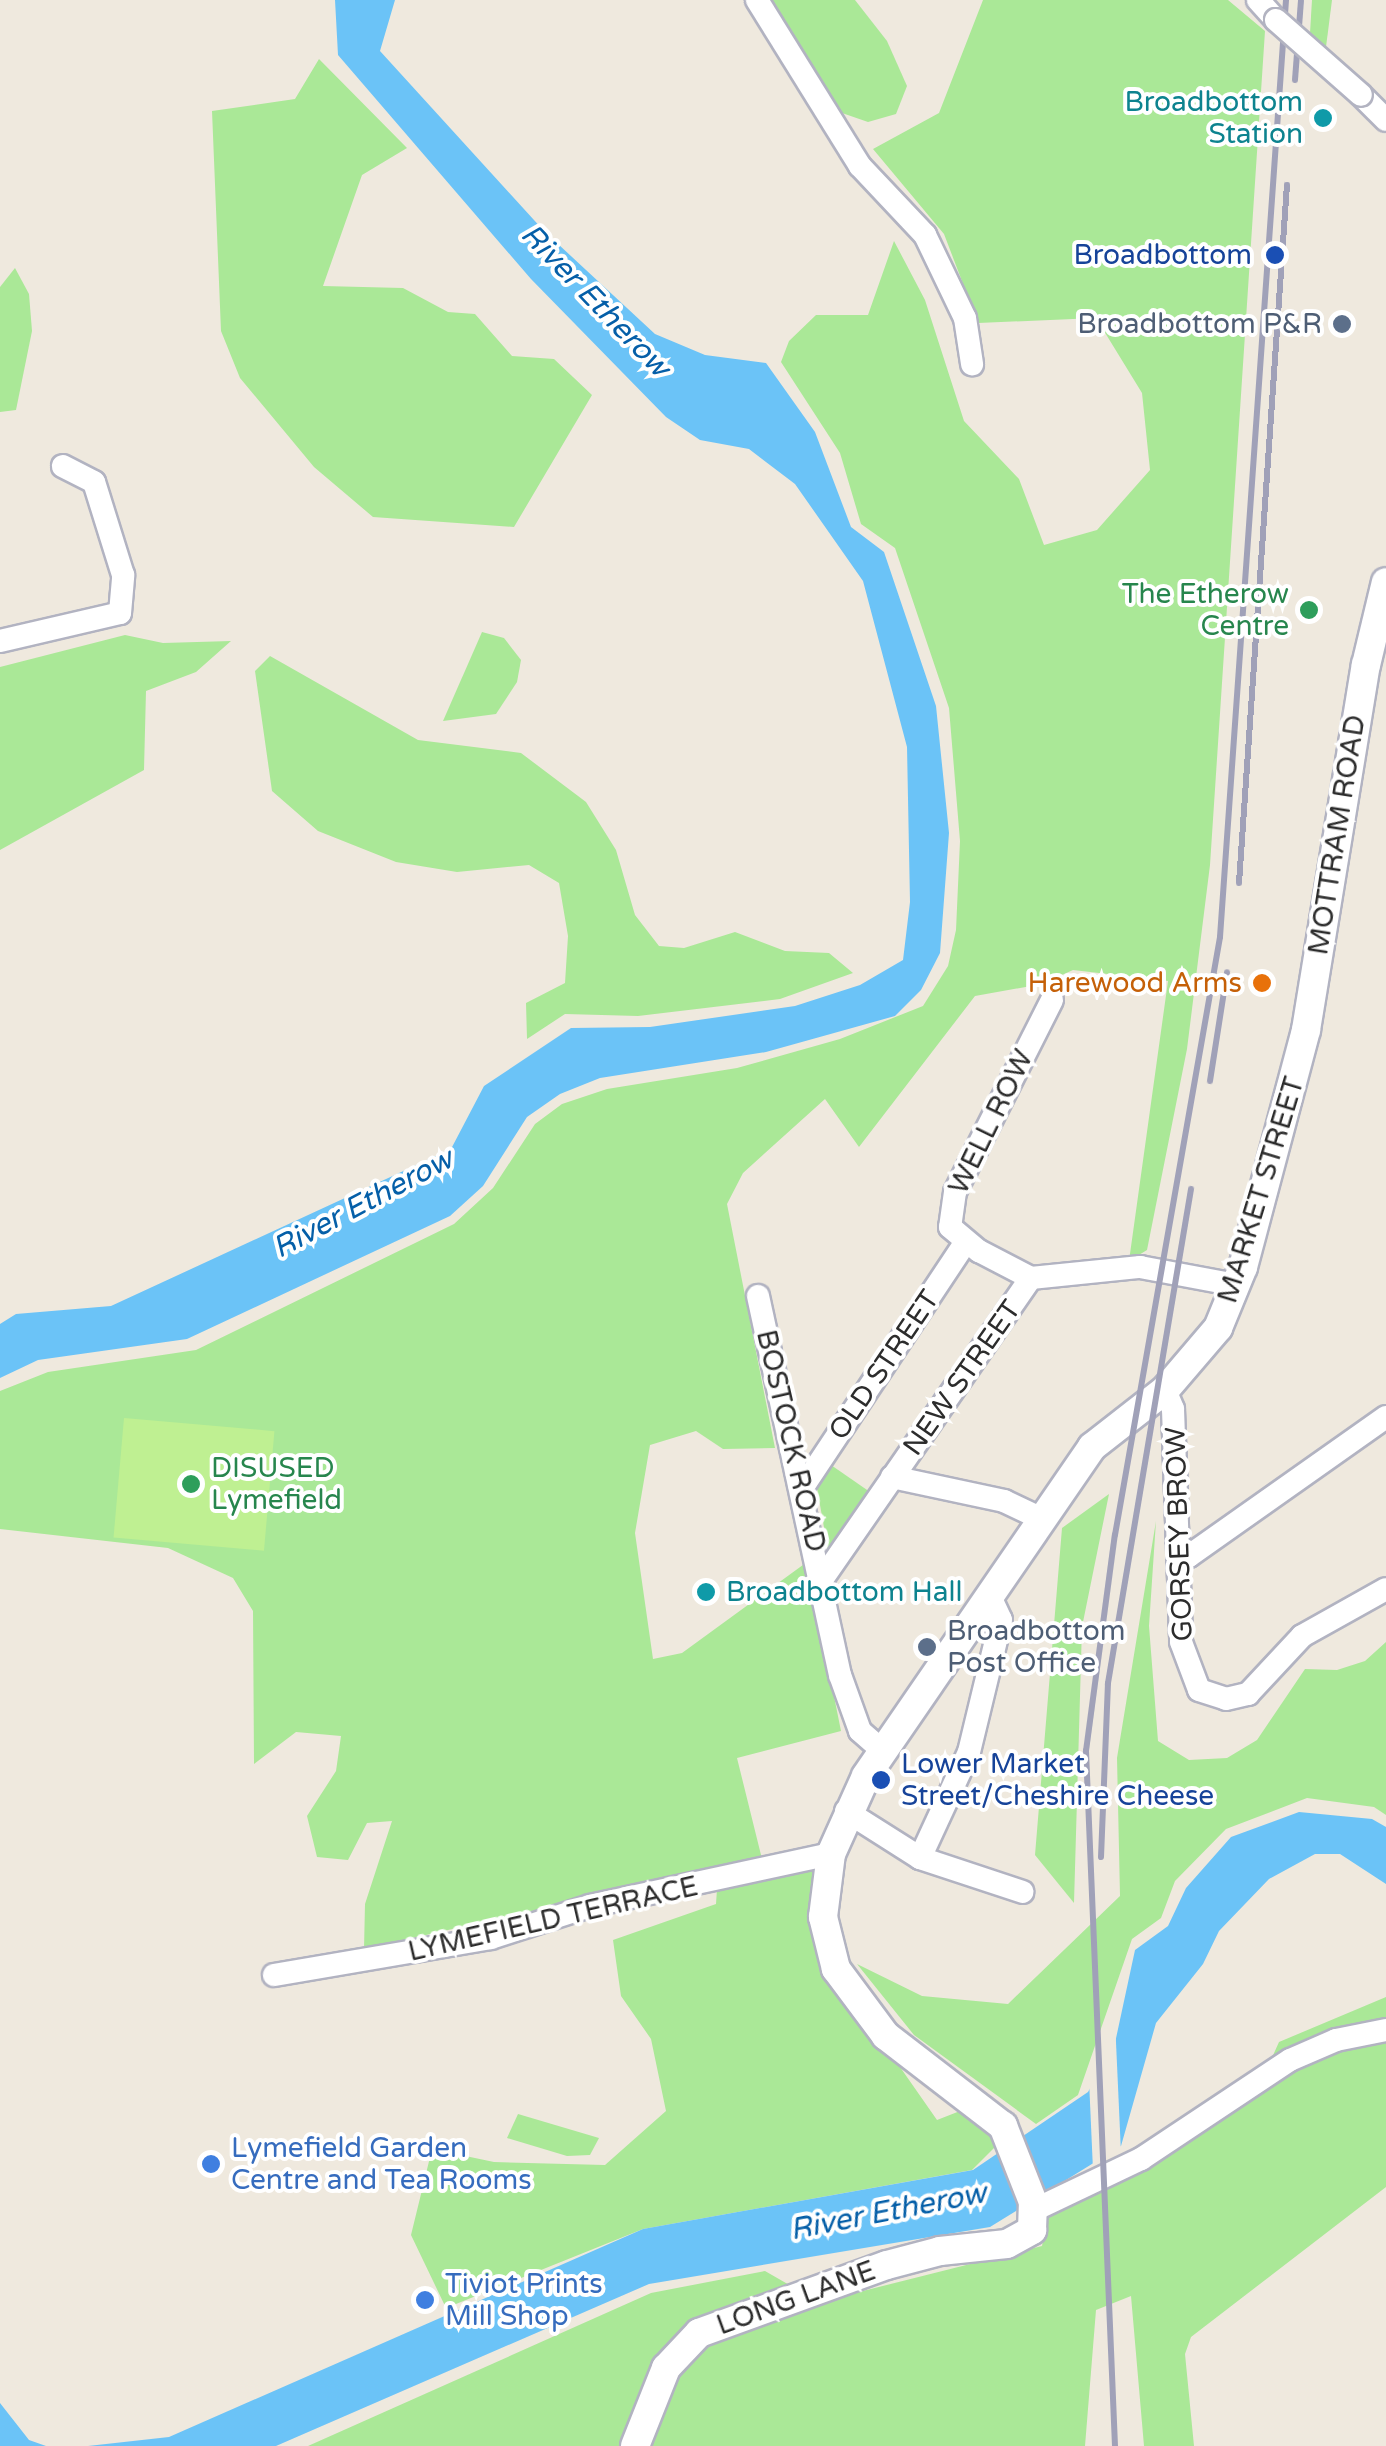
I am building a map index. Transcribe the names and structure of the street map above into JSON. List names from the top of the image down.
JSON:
{
  "streets": {
    "street": [
      "MOTTRAM ROAD",
      "WELL ROW",
      "MARKET STREET",
      "OLD STREET",
      "NEW STREET",
      "BOSTOCK ROAD",
      "GORSEY BROW",
      "LYMEFIELD TERRACE",
      "LONG LANE"
    ]
  },
  "crossings": [
    ["MOTTRAM ROAD", "MARKET STREET"],
    ["WELL ROW", "OLD STREET"],
    ["MARKET STREET", "BOSTOCK ROAD"],
    ["MARKET STREET", "GORSEY BROW"],
    ["MARKET STREET", "LYMEFIELD TERRACE"],
    ["MARKET STREET", "LONG LANE"],
    ["OLD STREET", "BOSTOCK ROAD"],
    ["NEW STREET", "BOSTOCK ROAD"]
  ],
  "water": ["River Etherow"],
  "places": [
    "Broadbottom Station",
    "Broadbottom",
    "Broadbottom P&R",
    "The Etherow Centre",
    "Harewood Arms",
    "DISUSED Lymefield",
    "Broadbottom Hall",
    "Broadbottom Post Office",
    "Lower Market Street/Cheshire Cheese",
    "Lymefield Garden Centre and Tea Rooms",
    "Tiviot Prints Mill Shop"
  ]
}
